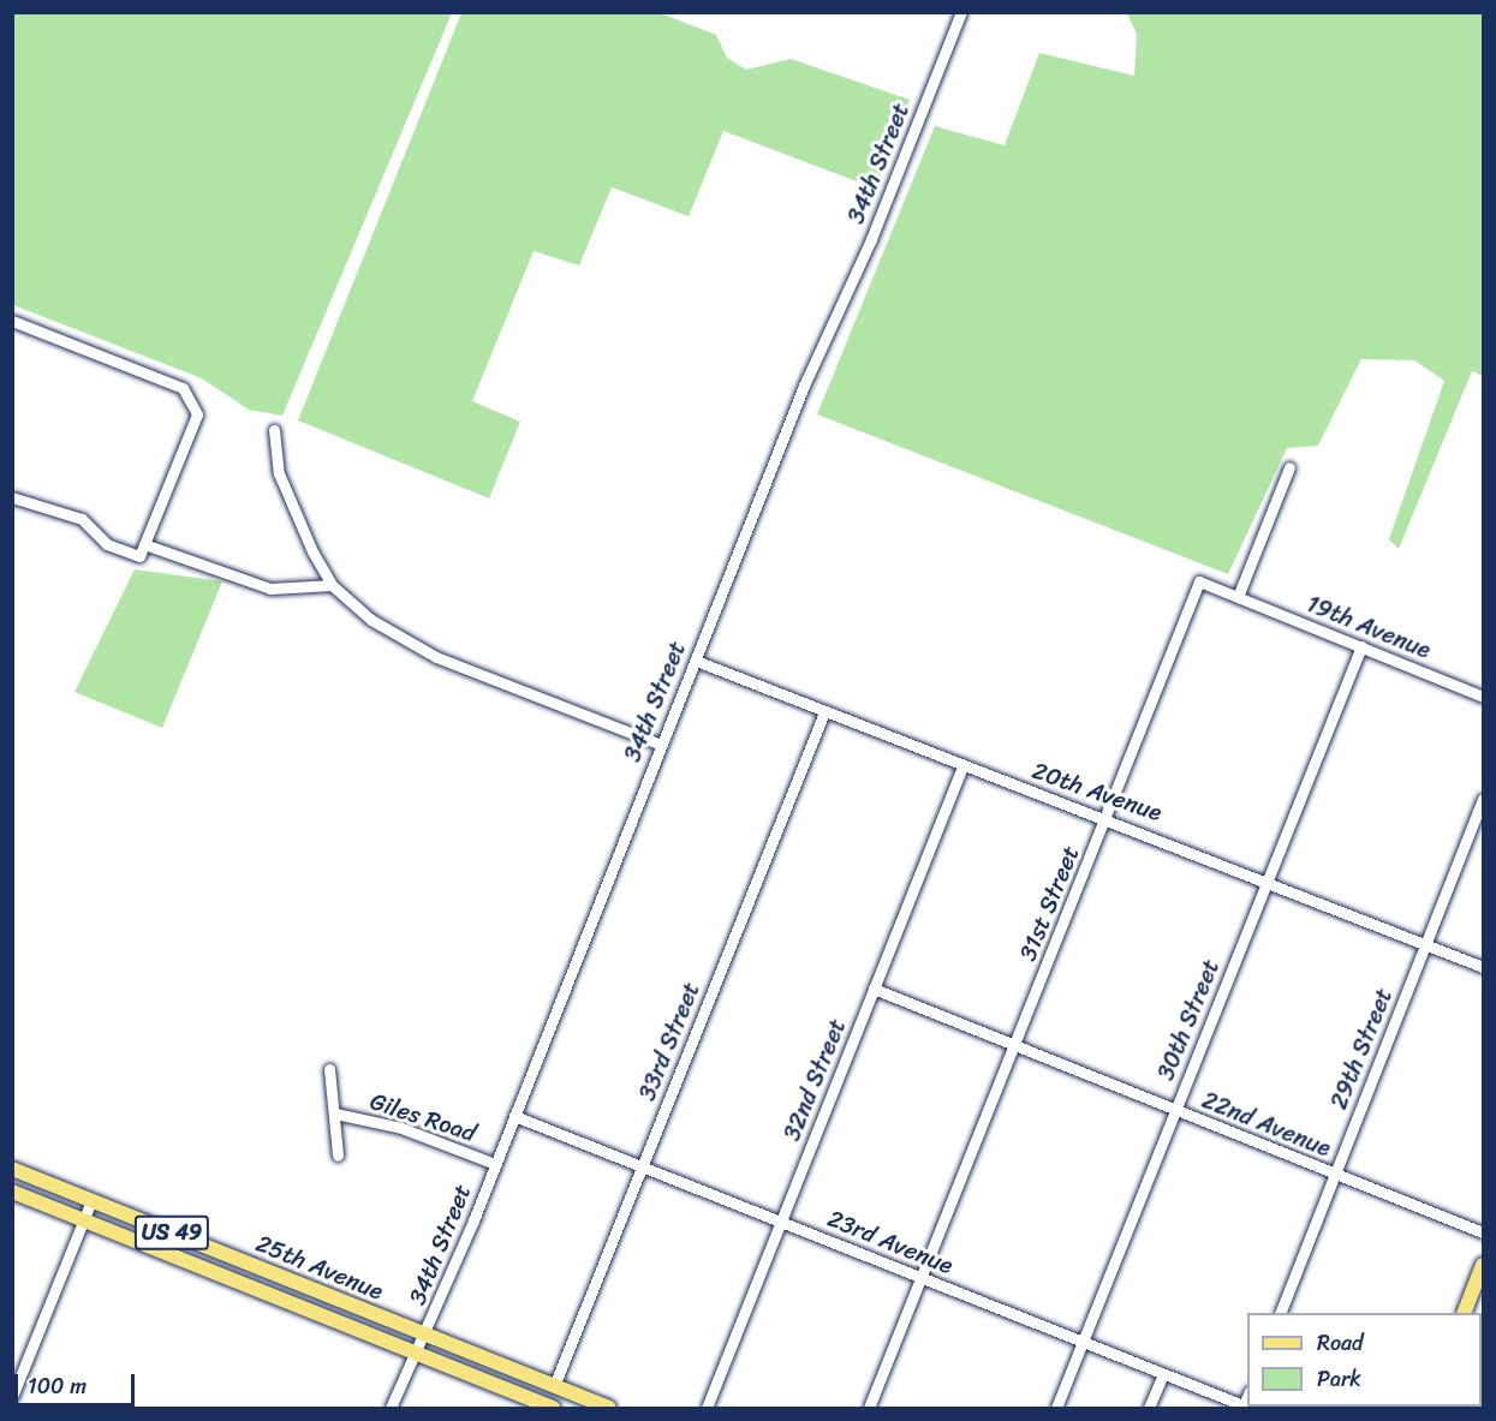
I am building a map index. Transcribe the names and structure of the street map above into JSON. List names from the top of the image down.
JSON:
{
  "streets": {
    "main road": ["US 49", "25th Avenue"],
    "street": [
      "34th Street",
      "19th Avenue",
      "20th Avenue",
      "31st Street",
      "30th Street",
      "33rd Street",
      "29th Street",
      "32nd Street",
      "Giles Road",
      "22nd Avenue",
      "23rd Avenue"
    ]
  },
  "crossings": [
    ["34th Street", "20th Avenue"],
    ["34th Street", "Giles Road"],
    ["34th Street", "23rd Avenue"],
    ["34th Street", "25th Avenue"],
    ["19th Avenue", "31st Street"],
    ["19th Avenue", "30th Street"],
    ["20th Avenue", "31st Street"],
    ["20th Avenue", "30th Street"],
    ["20th Avenue", "33rd Street"],
    ["20th Avenue", "29th Street"],
    ["20th Avenue", "32nd Street"],
    ["31st Street", "22nd Avenue"],
    ["31st Street", "23rd Avenue"],
    ["30th Street", "22nd Avenue"],
    ["30th Street", "23rd Avenue"],
    ["33rd Street", "23rd Avenue"],
    ["33rd Street", "25th Avenue"],
    ["29th Street", "22nd Avenue"],
    ["32nd Street", "22nd Avenue"],
    ["32nd Street", "23rd Avenue"]
  ],
  "legend": ["Road", "Park"],
  "scale_bar": "100 m"
}
